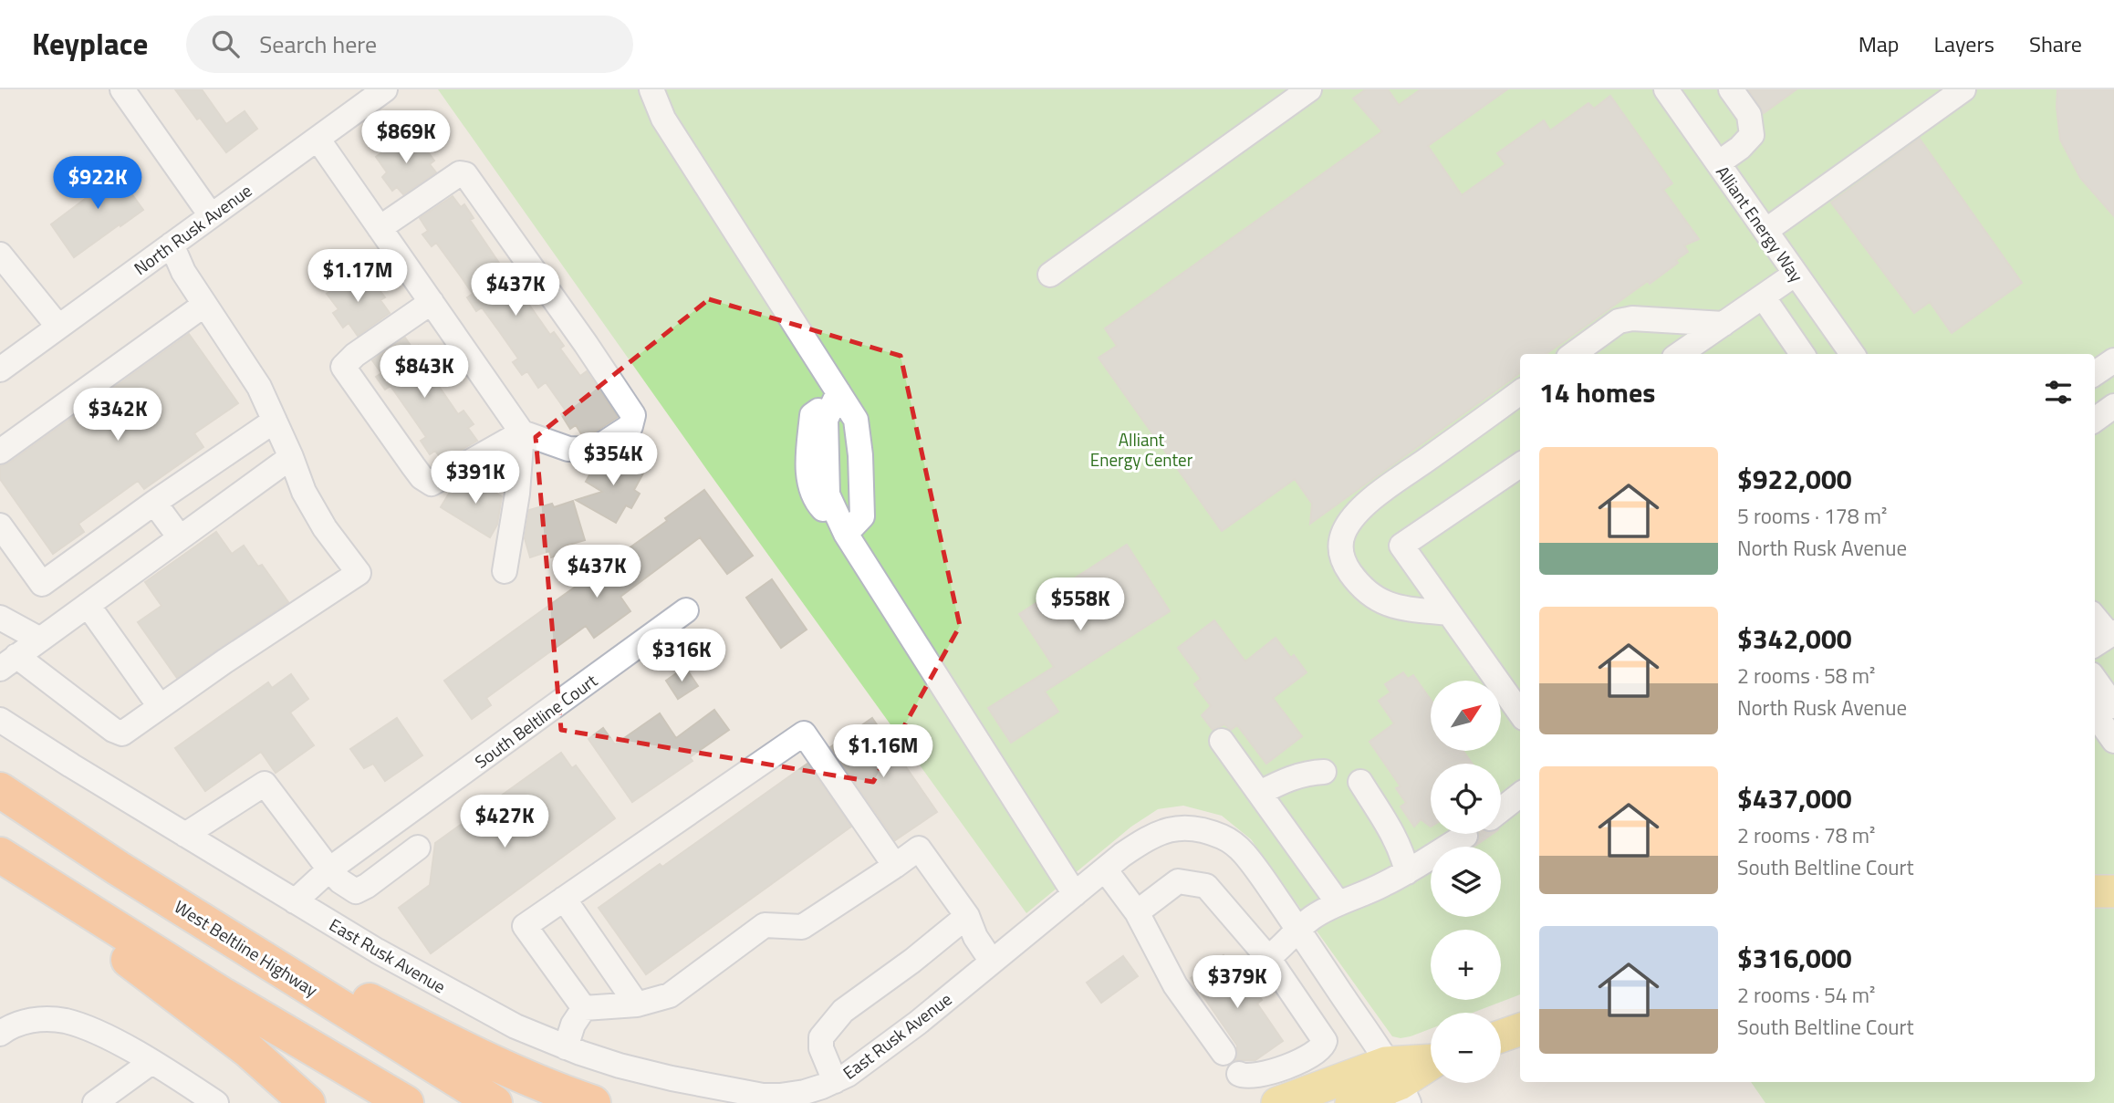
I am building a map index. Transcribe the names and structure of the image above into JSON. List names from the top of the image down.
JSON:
{
  "streets": {
    "highway": ["West Beltline Highway"],
    "street": [
      "Alliant Energy Way",
      "North Rusk Avenue",
      "South Beltline Court",
      "East Rusk Avenue"
    ]
  },
  "crossings": [
    ["South Beltline Court", "East Rusk Avenue"]
  ],
  "parks": ["Alliant Energy Center"],
  "north": "top right",
  "page": {
    "header": "Keyplace",
    "search": "Search here",
    "nav": ["Map", "Layers", "Share"],
    "price": [
      "$869K",
      "$922K",
      "$1.17M",
      "$437K",
      "$843K",
      "$342K",
      "$354K",
      "$391K",
      "$437K",
      "$558K",
      "$316K",
      "$1.16M",
      "$427K",
      "$379K"
    ],
    "heading": "14 homes",
    "list": [
      {
        "name": "$922,000",
        "note": "5 rooms · 178 m² · North Rusk Avenue"
      },
      {
        "name": "$342,000",
        "note": "2 rooms · 58 m² · North Rusk Avenue"
      },
      {
        "name": "$437,000",
        "note": "2 rooms · 78 m² · South Beltline Court"
      },
      {
        "name": "$316,000",
        "note": "2 rooms · 54 m² · South Beltline Court"
      }
    ],
    "map_buttons": ["+", "−"]
  }
}
